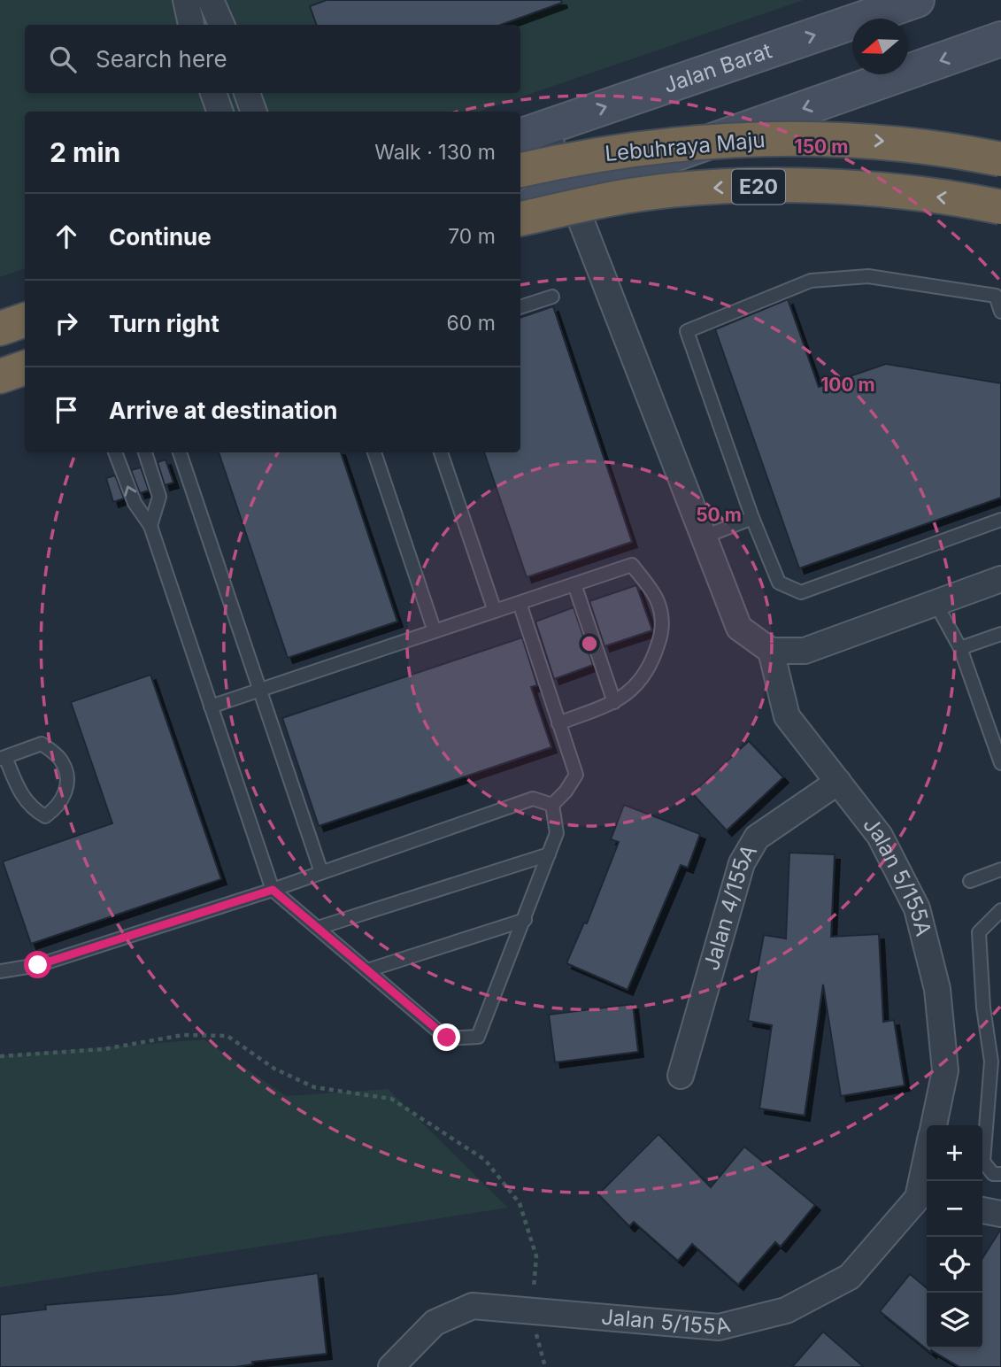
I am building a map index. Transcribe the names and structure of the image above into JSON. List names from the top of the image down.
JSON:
{
  "streets": {
    "highway": ["Lebuhraya Maju", "E20"],
    "main road": ["Jalan Barat"],
    "street": ["Jalan 5/155A", "Jalan 4/155A"]
  },
  "crossings": [
    ["Jalan 5/155A", "Jalan 4/155A"]
  ],
  "north": "left",
  "page": {
    "search": "Search here",
    "heading": ["2 min", "Walk · 130 m"],
    "list": [
      ["Continue", "70 m"],
      ["Turn right", "60 m"],
      "Arrive at destination"
    ],
    "map_buttons": ["+", "−"]
  },
  "rings": ["150 m", "100 m", "50 m"]
}
